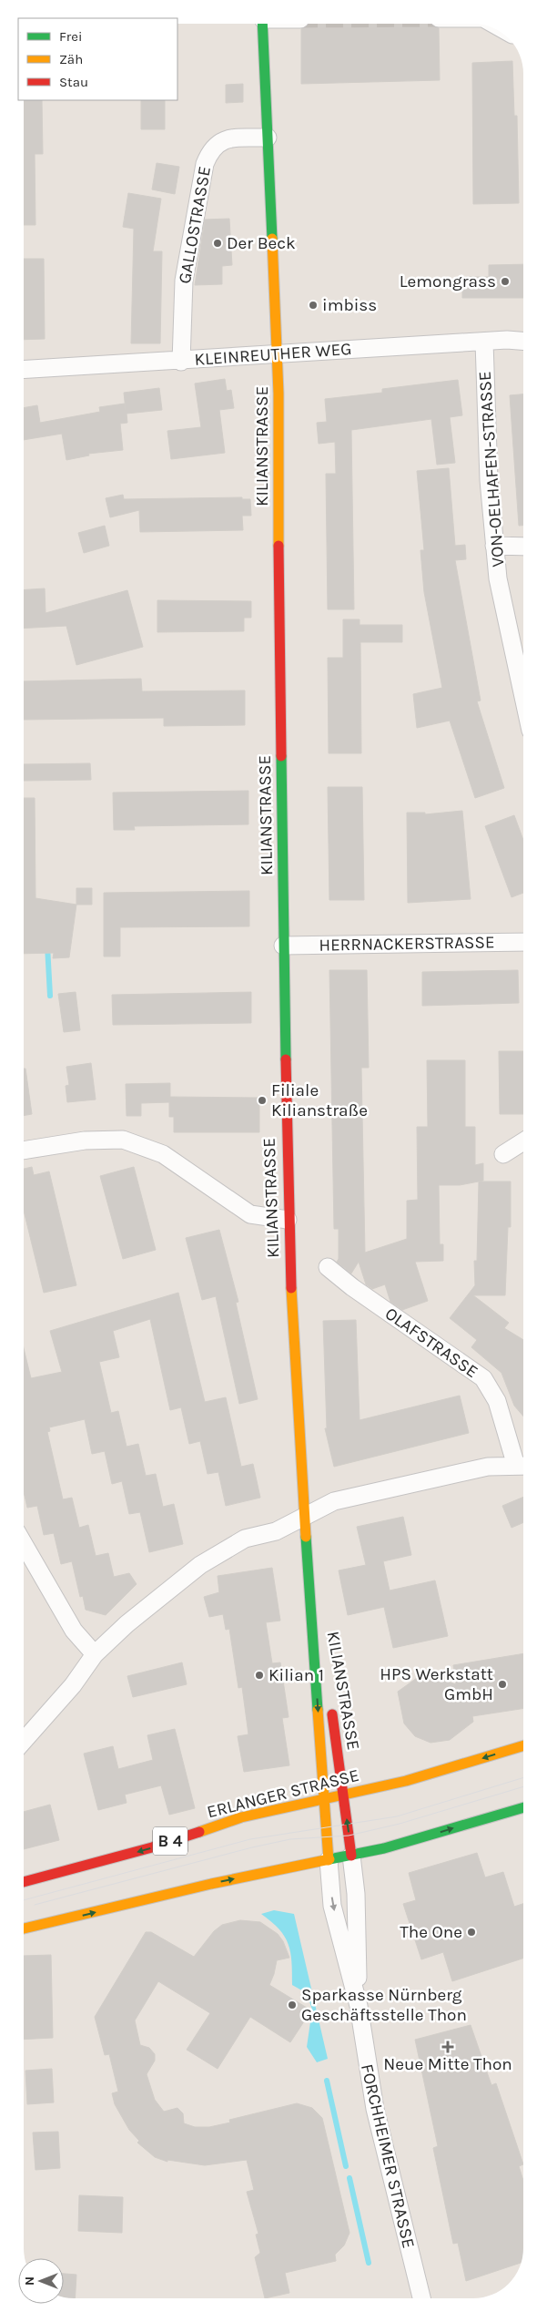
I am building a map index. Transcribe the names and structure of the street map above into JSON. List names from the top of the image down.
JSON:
{
  "streets": {
    "main road": [
      "KILIANSTRASSE",
      "ERLANGER STRASSE",
      "B 4",
      "FORCHHEIMER STRASSE"
    ],
    "street": [
      "GALLOSTRASSE",
      "KLEINREUTHER WEG",
      "VON-OELHAFEN-STRASSE",
      "HERRNACKERSTRASSE",
      "OLAFSTRASSE"
    ]
  },
  "crossings": [
    ["GALLOSTRASSE", "KLEINREUTHER WEG"],
    ["GALLOSTRASSE", "KILIANSTRASSE"],
    ["KLEINREUTHER WEG", "KILIANSTRASSE"],
    ["KLEINREUTHER WEG", "VON-OELHAFEN-STRASSE"],
    ["KILIANSTRASSE", "HERRNACKERSTRASSE"],
    ["KILIANSTRASSE", "ERLANGER STRASSE"],
    ["KILIANSTRASSE", "FORCHHEIMER STRASSE"],
    ["ERLANGER STRASSE", "FORCHHEIMER STRASSE"]
  ],
  "places": {
    "other": [
      "Der Beck",
      "Lemongrass",
      "imbiss",
      "Filiale Kilianstraße",
      "Kilian 1",
      "HPS Werkstatt GmbH",
      "The One",
      "Sparkasse Nürnberg Geschäftsstelle Thon"
    ],
    "health": ["Neue Mitte Thon"]
  },
  "legend": ["Frei", "Zäh", "Stau"],
  "north": "left"
}
